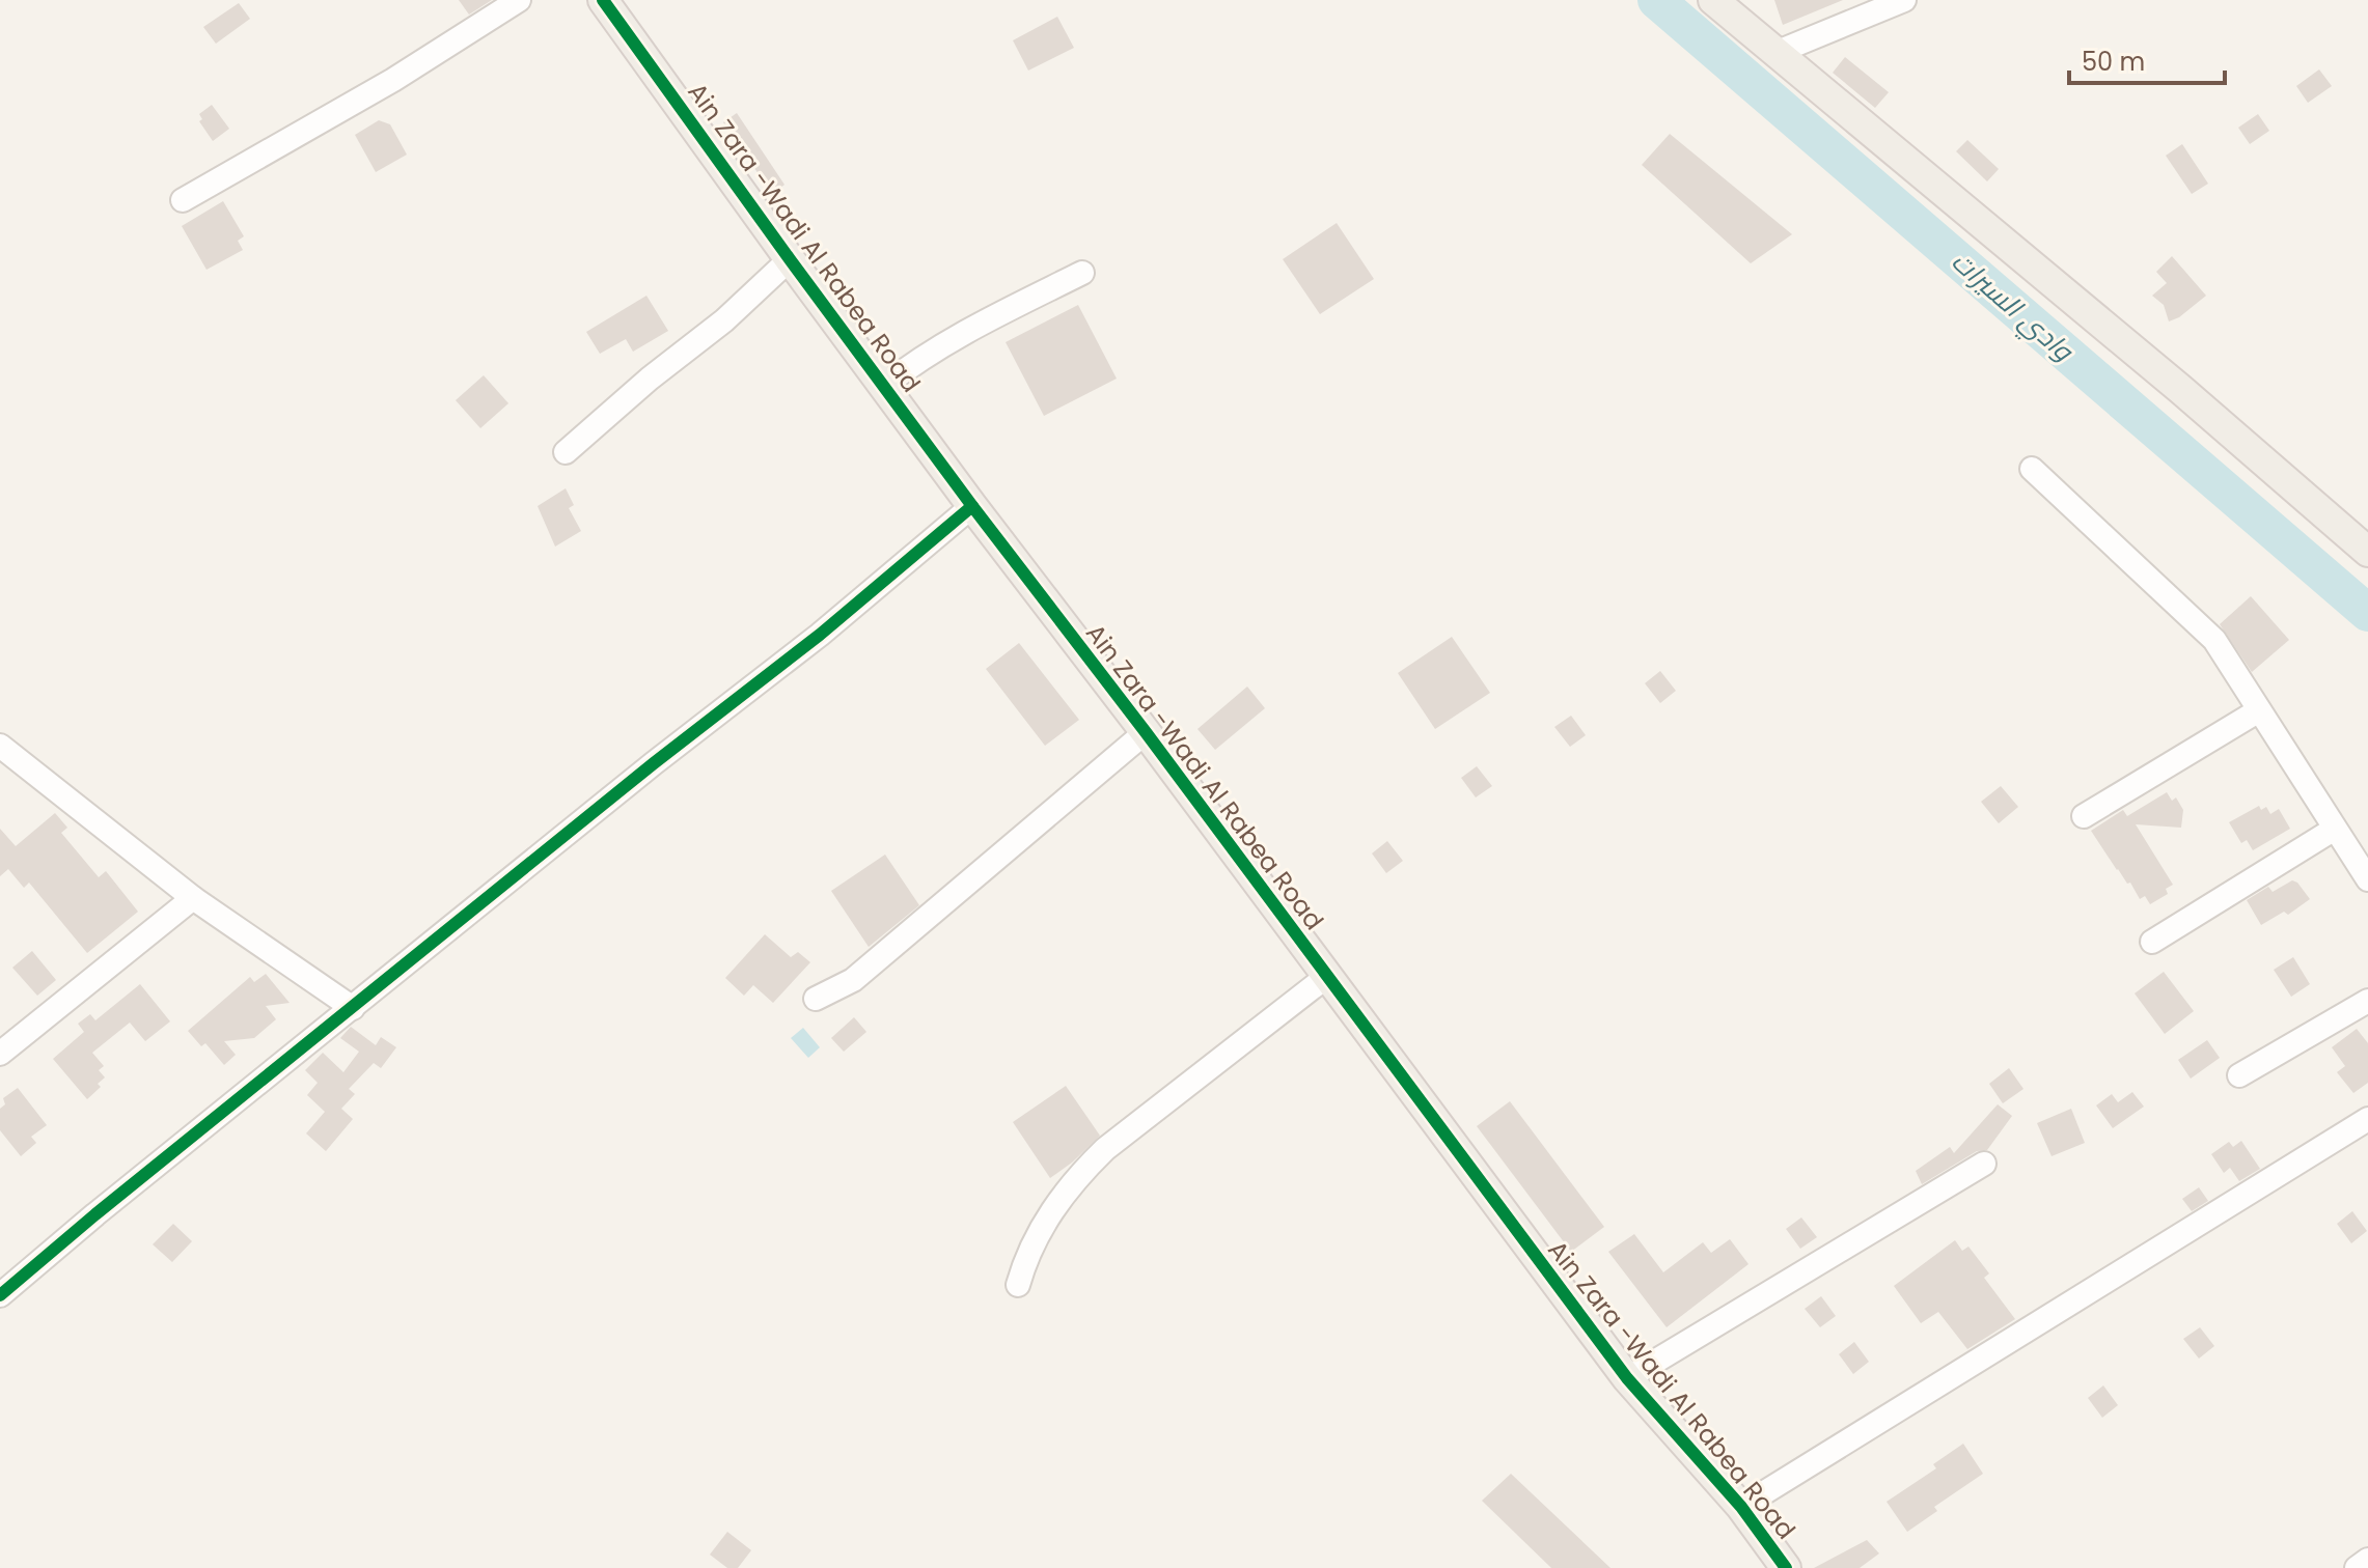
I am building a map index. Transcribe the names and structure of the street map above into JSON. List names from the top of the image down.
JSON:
{
  "streets": {
    "main road": ["Ain Zara -Wadi Al Rabea Road"]
  },
  "water": ["وادي السيرات"],
  "scale_bar": "50 m"
}
